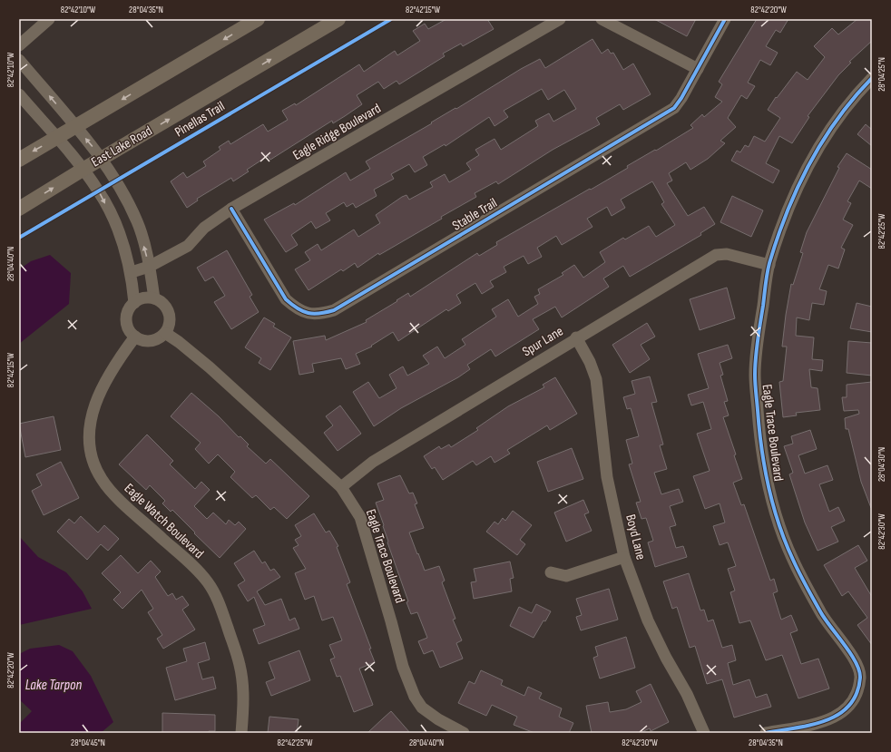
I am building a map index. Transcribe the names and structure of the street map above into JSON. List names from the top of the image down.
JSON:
{
  "streets": {
    "main road": ["East Lake Road"],
    "street": [
      "Eagle Ridge Boulevard",
      "Stable Trail",
      "Spur Lane",
      "Eagle Trace Boulevard",
      "Eagle Watch Boulevard",
      "Boyd Lane"
    ],
    "cycle path": ["Pinellas Trail"]
  },
  "crossings": [
    ["Eagle Ridge Boulevard", "Stable Trail"],
    ["Spur Lane", "Eagle Trace Boulevard"],
    ["Spur Lane", "Boyd Lane"],
    ["Eagle Trace Boulevard", "Eagle Watch Boulevard"]
  ],
  "water": ["Lake Tarpon"],
  "coordinates": [
    "82°42'10\"W",
    "28°04'35\"N",
    "82°42'15\"W",
    "82°42'20\"W",
    "28°04'25\"N",
    "82°42'25\"W",
    "28°04'40\"N",
    "28°04'30\"N",
    "82°42'30\"W",
    "28°04'45\"N"
  ]
}
